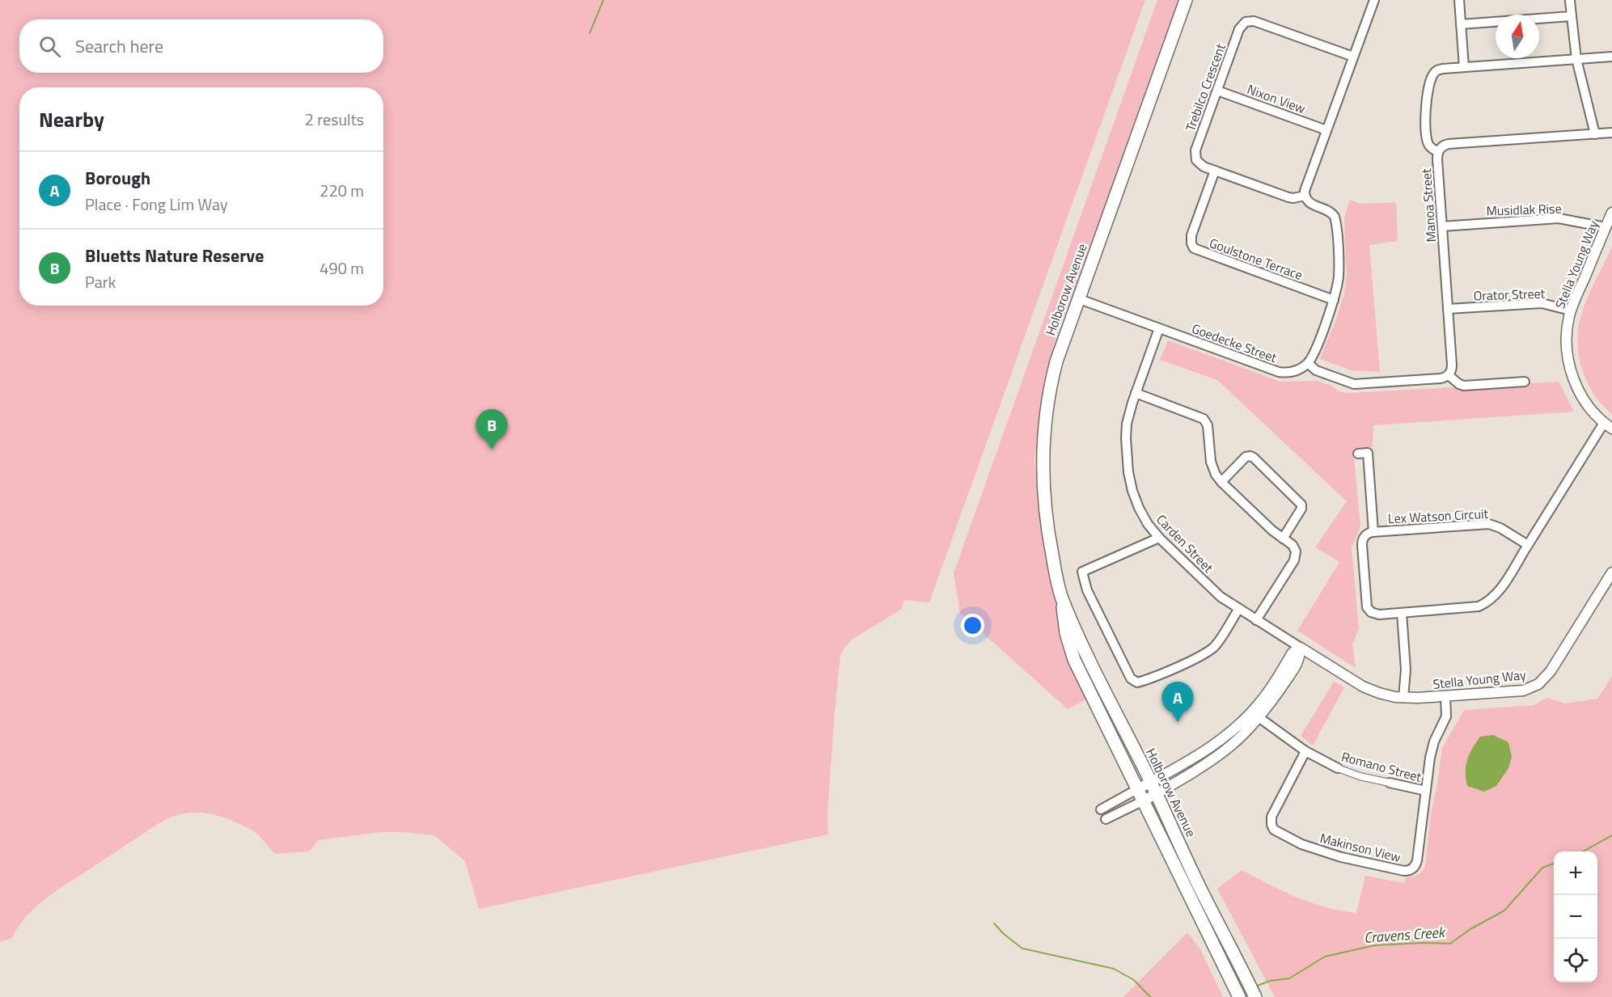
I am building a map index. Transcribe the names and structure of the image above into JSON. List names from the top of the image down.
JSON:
{
  "streets": {
    "main road": ["Holborow Avenue"],
    "street": [
      "Trebilco Crescent",
      "Nixon View",
      "Manoa Street",
      "Musidlak Rise",
      "Goulstone Terrace",
      "Stella Young Way",
      "Orator Street",
      "Goedecke Street",
      "Lex Watson Circuit",
      "Carden Street",
      "Romano Street",
      "Makinson View"
    ]
  },
  "crossings": [
    ["Trebilco Crescent", "Nixon View"],
    ["Trebilco Crescent", "Goulstone Terrace"],
    ["Manoa Street", "Musidlak Rise"],
    ["Manoa Street", "Orator Street"],
    ["Musidlak Rise", "Stella Young Way"],
    ["Stella Young Way", "Orator Street"],
    ["Stella Young Way", "Lex Watson Circuit"],
    ["Stella Young Way", "Carden Street"],
    ["Stella Young Way", "Makinson View"],
    ["Holborow Avenue", "Goedecke Street"],
    ["Goedecke Street", "Carden Street"],
    ["Romano Street", "Makinson View"]
  ],
  "water": ["Cravens Creek"],
  "north": "top",
  "page": {
    "search": "Search here",
    "heading": ["Nearby", "2 results"],
    "list": [
      {
        "mark": "A",
        "name": "Borough",
        "note": "Place · Fong Lim Way",
        "value": "220 m"
      },
      {
        "mark": "B",
        "name": "Bluetts Nature Reserve",
        "note": "Park",
        "value": "490 m"
      }
    ],
    "pins": ["B", "A"],
    "map_buttons": ["+", "−"]
  }
}
